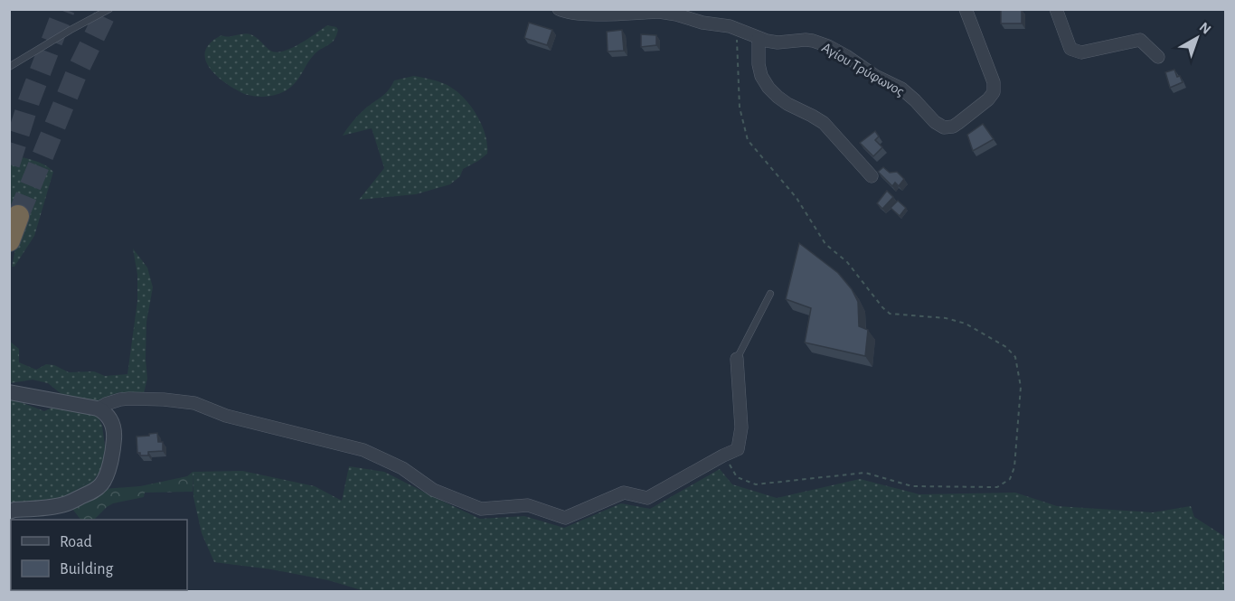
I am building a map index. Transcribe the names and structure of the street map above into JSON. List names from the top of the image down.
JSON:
{
  "streets": {
    "street": ["Αγίου Τρύφωνος"]
  },
  "legend": ["Road", "Building"],
  "north": "top right"
}
